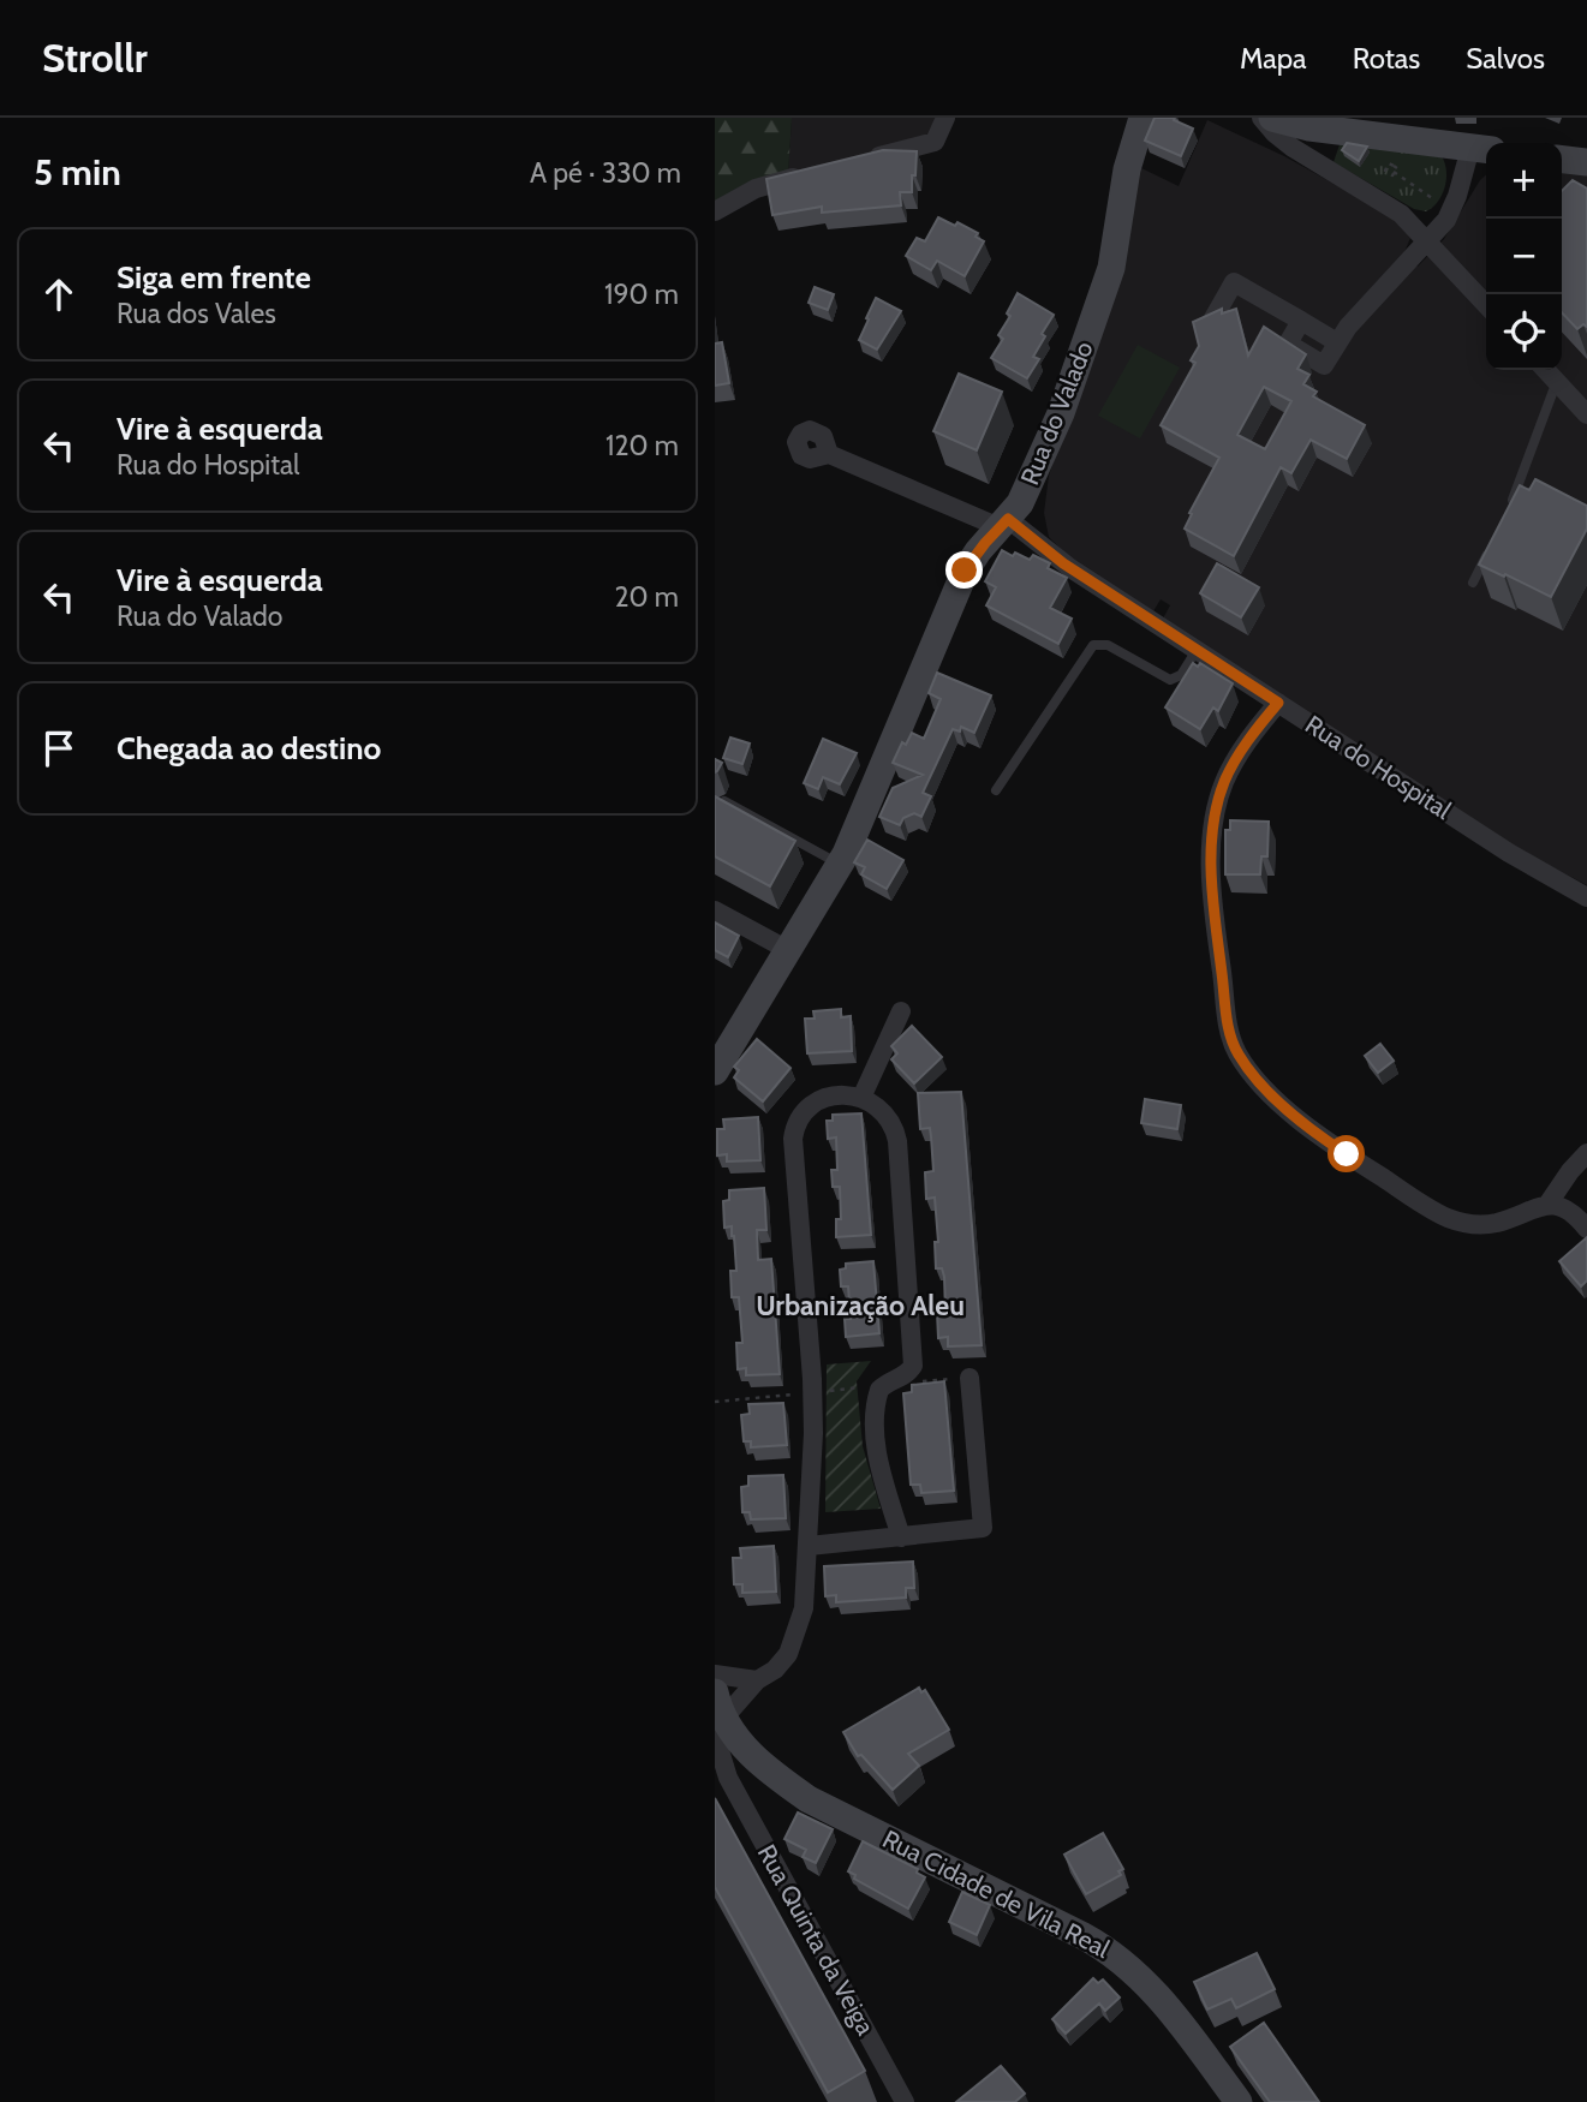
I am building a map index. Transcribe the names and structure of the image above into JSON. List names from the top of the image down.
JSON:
{
  "streets": {
    "street": [
      "Rua do Valado",
      "Rua do Hospital",
      "Rua Cidade de Vila Real",
      "Rua Quinta da Veiga"
    ]
  },
  "crossings": [
    ["Rua do Valado", "Rua do Hospital"],
    ["Rua Cidade de Vila Real", "Rua Quinta da Veiga"]
  ],
  "districts": ["Urbanização Aleu"],
  "page": {
    "header": "Strollr",
    "nav": ["Mapa", "Rotas", "Salvos"],
    "heading": ["5 min", "A pé · 330 m"],
    "map_buttons": ["+", "−"],
    "list": [
      ["Siga em frente", "Rua dos Vales", "190 m"],
      ["Vire à esquerda", "Rua do Hospital", "120 m"],
      ["Vire à esquerda", "Rua do Valado", "20 m"],
      "Chegada ao destino"
    ]
  }
}
